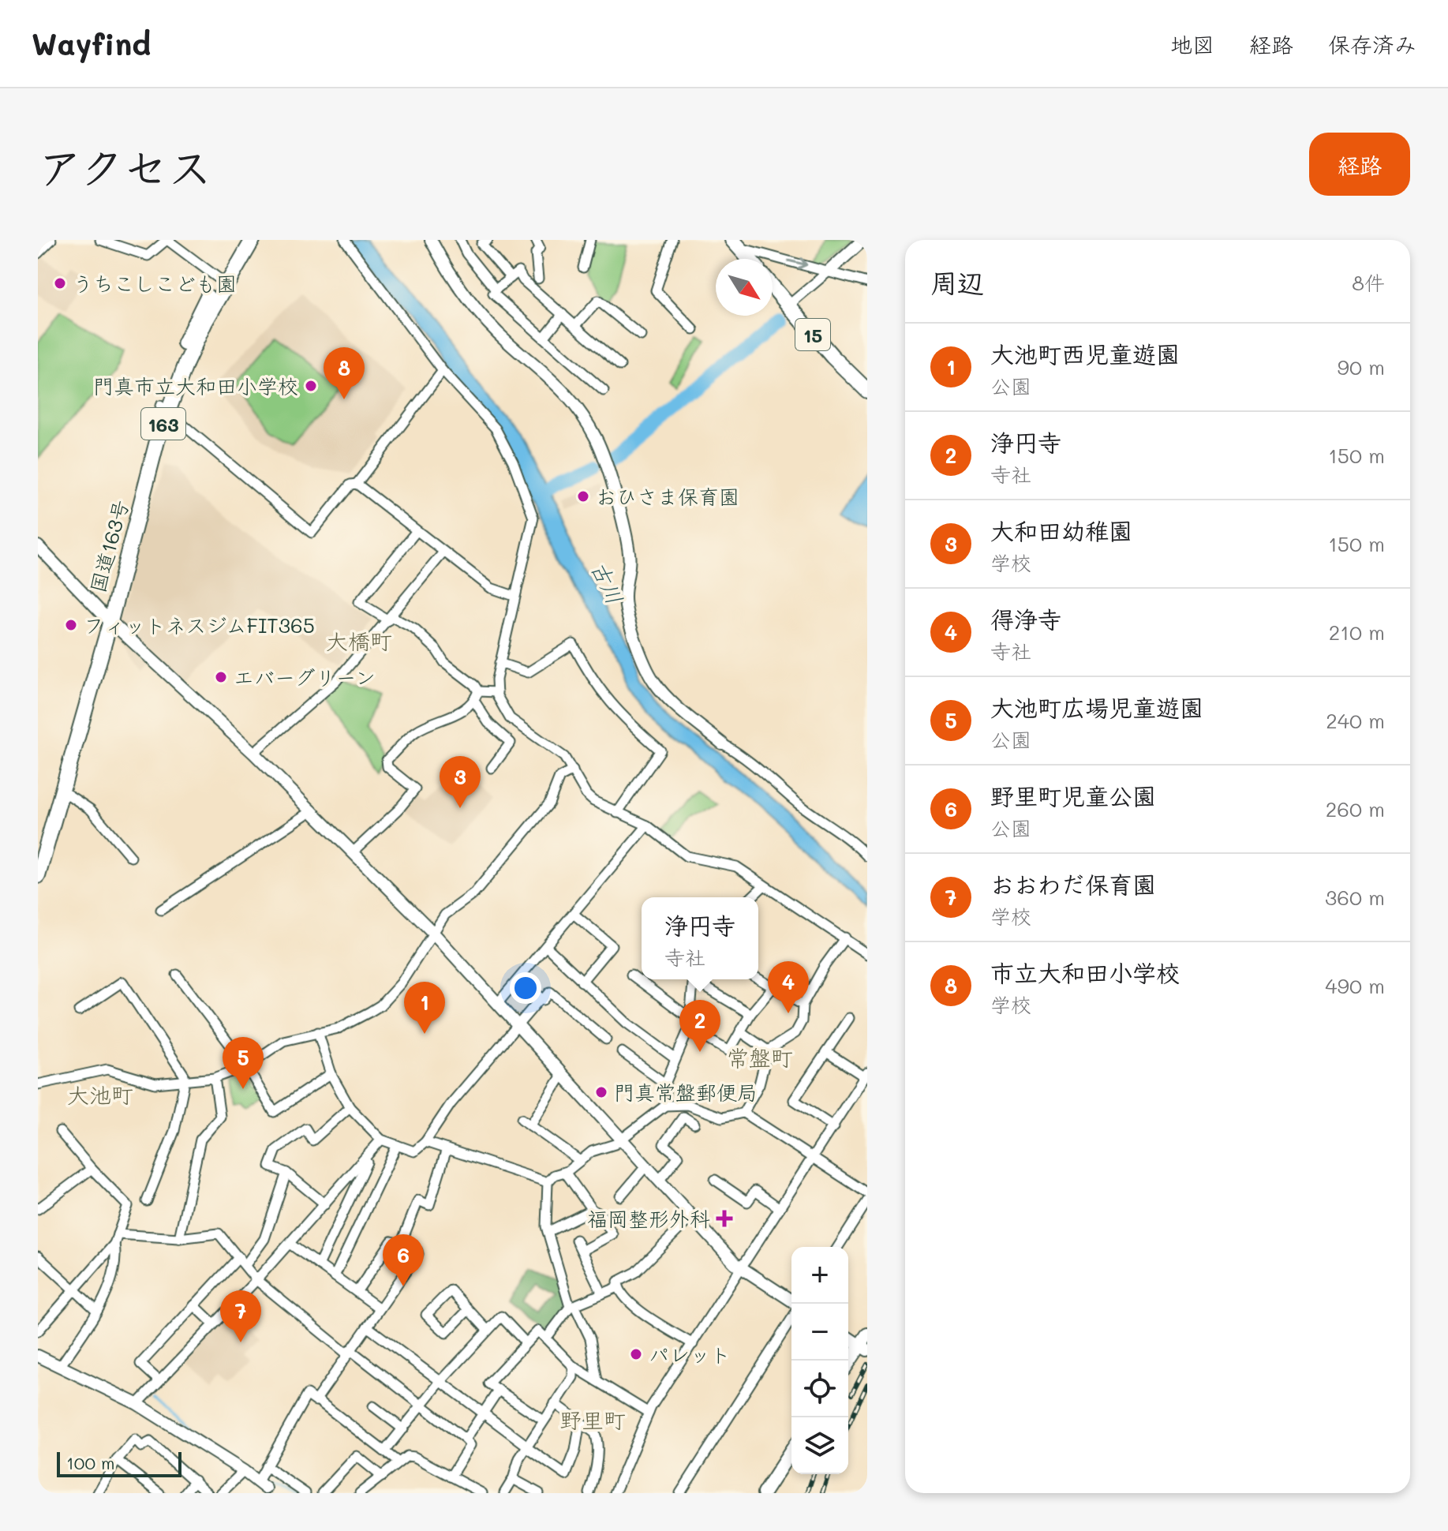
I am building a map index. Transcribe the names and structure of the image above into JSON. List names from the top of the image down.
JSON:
{
  "streets": {
    "main road": ["15", "163", "国道163号"]
  },
  "districts": [
    "大橋町",
    "常盤町",
    "大池町",
    "野里町"
  ],
  "water": ["古川"],
  "places": {
    "other": [
      "うちこしこども園",
      "門真市立大和田小学校",
      "おひさま保育園",
      "フィットネスジムFIT365",
      "エバーグリーン",
      "門真常盤郵便局",
      "パレット"
    ],
    "health": ["福岡整形外科"]
  },
  "scale_bar": "100 m",
  "north": "bottom right",
  "page": {
    "header": "Wayfind",
    "nav": ["地図", "経路", "保存済み"],
    "title": "アクセス",
    "buttons": "経路",
    "heading": ["周辺", "8件"],
    "list": [
      {
        "mark": "1",
        "name": "大池町西児童遊園",
        "note": "公園",
        "value": "90 m"
      },
      {
        "mark": "2",
        "name": "浄円寺",
        "note": "寺社",
        "value": "150 m"
      },
      {
        "mark": "3",
        "name": "大和田幼稚園",
        "note": "学校",
        "value": "150 m"
      },
      {
        "mark": "4",
        "name": "得浄寺",
        "note": "寺社",
        "value": "210 m"
      },
      {
        "mark": "5",
        "name": "大池町広場児童遊園",
        "note": "公園",
        "value": "240 m"
      },
      {
        "mark": "6",
        "name": "野里町児童公園",
        "note": "公園",
        "value": "260 m"
      },
      {
        "mark": "7",
        "name": "おおわだ保育園",
        "note": "学校",
        "value": "360 m"
      },
      {
        "mark": "8",
        "name": "市立大和田小学校",
        "note": "学校",
        "value": "490 m"
      }
    ],
    "pins": [
      "8",
      "3",
      "4",
      "1",
      "2",
      "5",
      "6",
      "7"
    ],
    "popup": ["浄円寺", "寺社"],
    "map_buttons": ["+", "−"],
    "scale": "100 m"
  }
}
